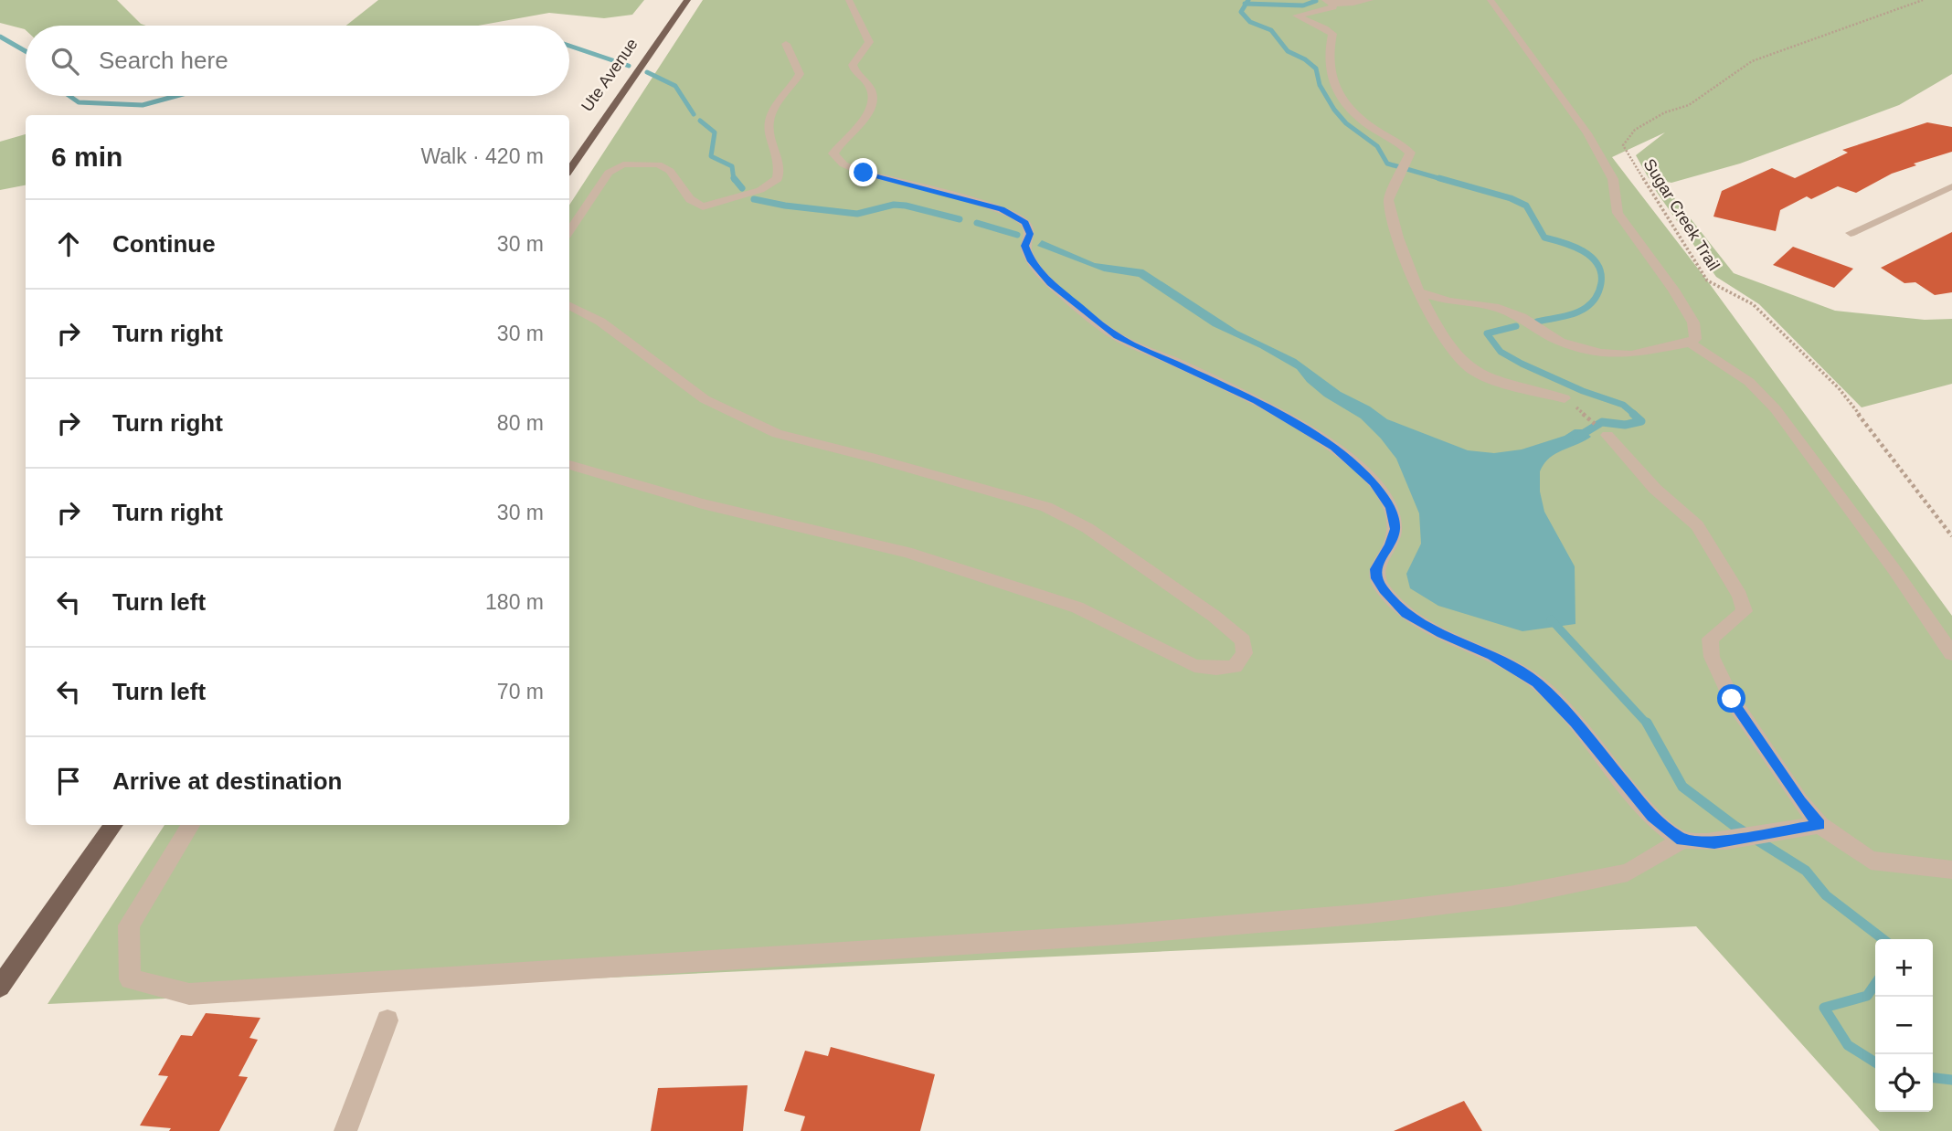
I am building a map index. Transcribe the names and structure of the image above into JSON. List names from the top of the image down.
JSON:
{
  "streets": {
    "main road": ["Ute Avenue"],
    "path": ["Sugar Creek Trail"]
  },
  "page": {
    "search": "Search here",
    "heading": ["6 min", "Walk · 420 m"],
    "list": [
      ["Continue", "30 m"],
      ["Turn right", "30 m"],
      ["Turn right", "80 m"],
      ["Turn right", "30 m"],
      ["Turn left", "180 m"],
      ["Turn left", "70 m"],
      "Arrive at destination"
    ],
    "map_buttons": ["+", "−"]
  }
}
